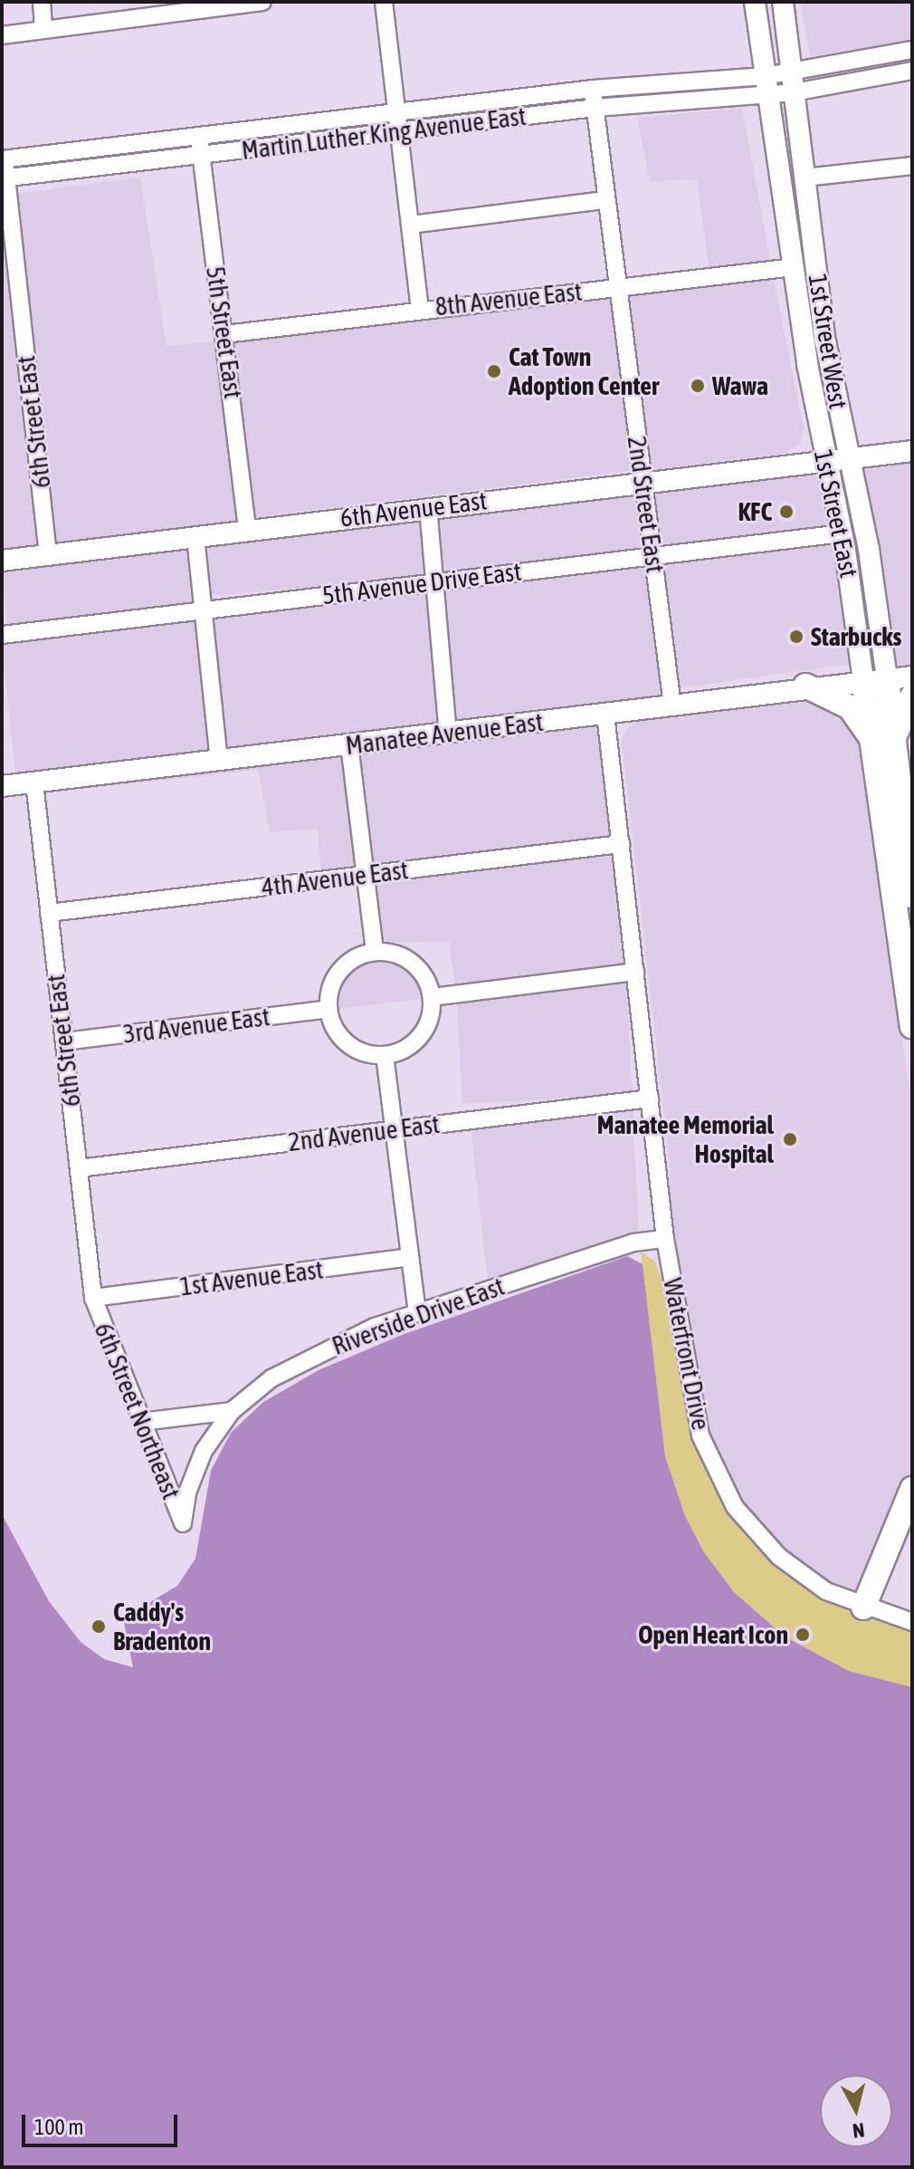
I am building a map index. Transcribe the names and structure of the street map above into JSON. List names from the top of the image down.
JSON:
{
  "streets": {
    "highway": ["1st Street East"],
    "main road": ["1st Street West", "6th Avenue East", "Manatee Avenue East"],
    "street": [
      "Martin Luther King Avenue East",
      "8th Avenue East",
      "5th Street East",
      "6th Street East",
      "2nd Street East",
      "5th Avenue Drive East",
      "4th Avenue East",
      "3rd Avenue East",
      "2nd Avenue East",
      "1st Avenue East",
      "Riverside Drive East",
      "Waterfront Drive",
      "6th Street Northeast"
    ]
  },
  "crossings": [
    ["Martin Luther King Avenue East", "5th Street East"],
    ["Martin Luther King Avenue East", "6th Street East"],
    ["Martin Luther King Avenue East", "2nd Street East"],
    ["Martin Luther King Avenue East", "1st Street East"],
    ["8th Avenue East", "5th Street East"],
    ["8th Avenue East", "2nd Street East"],
    ["8th Avenue East", "1st Street East"],
    ["5th Street East", "6th Avenue East"],
    ["1st Street West", "6th Avenue East"],
    ["1st Street West", "1st Street East"],
    ["1st Street West", "Manatee Avenue East"],
    ["6th Street East", "6th Avenue East"],
    ["6th Street East", "Manatee Avenue East"],
    ["6th Street East", "4th Avenue East"],
    ["6th Street East", "3rd Avenue East"],
    ["6th Street East", "2nd Avenue East"],
    ["6th Street East", "1st Avenue East"],
    ["6th Street East", "6th Street Northeast"],
    ["2nd Street East", "6th Avenue East"],
    ["2nd Street East", "5th Avenue Drive East"],
    ["2nd Street East", "Manatee Avenue East"],
    ["6th Avenue East", "1st Street East"],
    ["1st Street East", "5th Avenue Drive East"],
    ["1st Street East", "Manatee Avenue East"],
    ["1st Avenue East", "6th Street Northeast"],
    ["Riverside Drive East", "Waterfront Drive"],
    ["Riverside Drive East", "6th Street Northeast"]
  ],
  "places": [
    "Cat Town Adoption Center",
    "Wawa",
    "KFC",
    "Starbucks",
    "Manatee Memorial Hospital",
    "Caddy's Bradenton",
    "Open Heart Icon"
  ],
  "scale_bar": "100 m",
  "north": "bottom"
}
